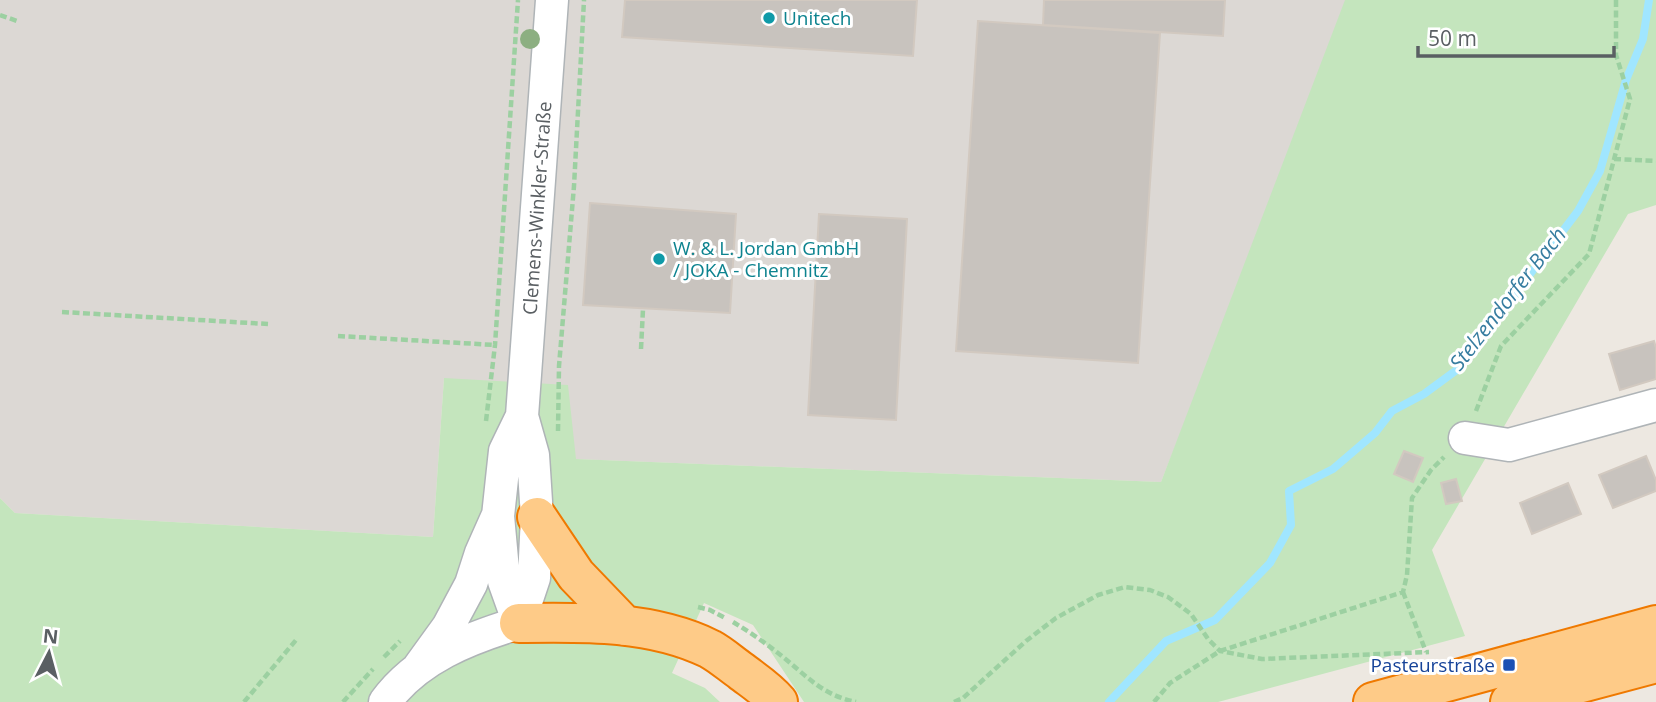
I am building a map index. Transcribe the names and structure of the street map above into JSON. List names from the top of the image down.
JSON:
{
  "streets": {
    "street": ["Clemens-Winkler-Straße"]
  },
  "water": ["Stelzendorfer Bach"],
  "places": {
    "other": ["Unitech", "W. & L. Jordan GmbH / JOKA - Chemnitz"],
    "transit": ["Pasteurstraße"]
  },
  "scale_bar": "50 m",
  "north": "top"
}
